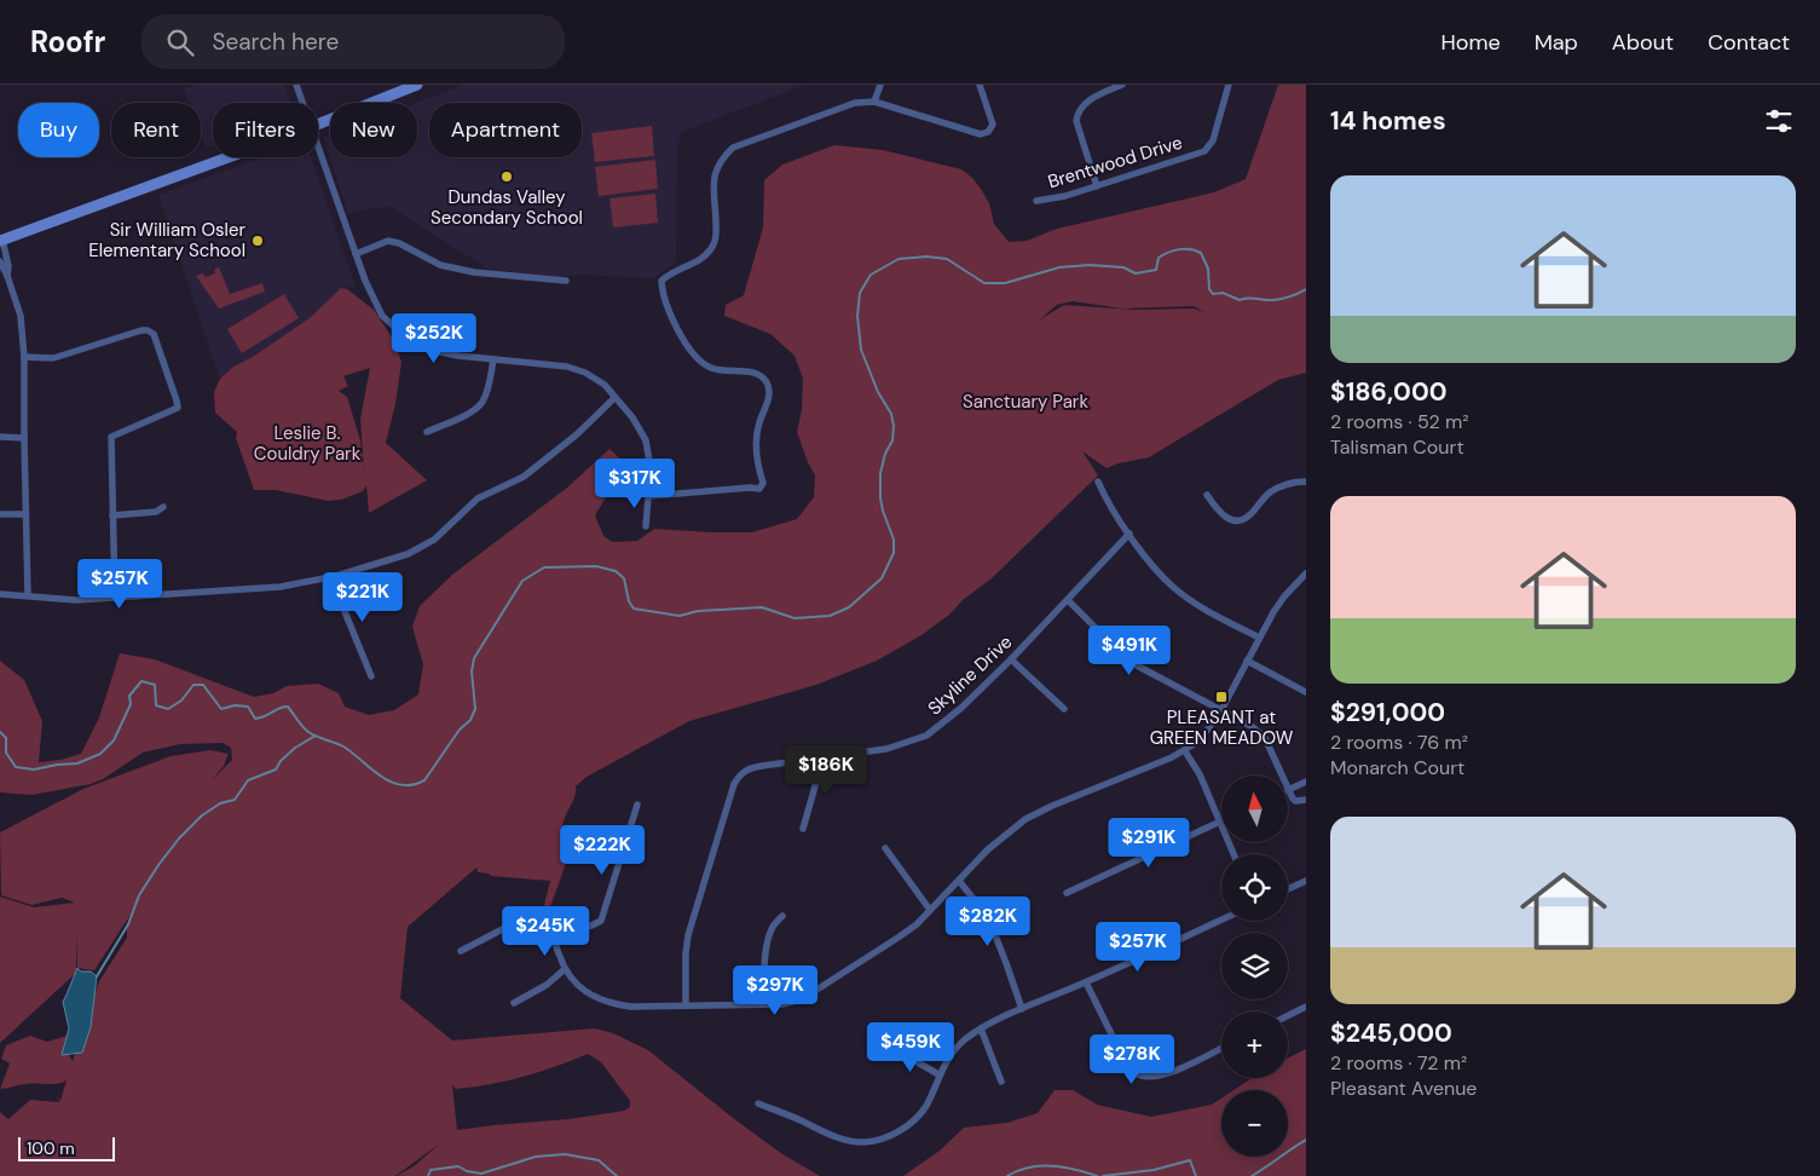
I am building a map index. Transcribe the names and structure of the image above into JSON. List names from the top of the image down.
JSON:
{
  "streets": {
    "street": ["Brentwood Drive", "Skyline Drive"]
  },
  "parks": ["Sanctuary Park", "Leslie B. Couldry Park"],
  "places": {
    "other": ["Dundas Valley Secondary School", "Sir William Osler Elementary School"],
    "transit": ["PLEASANT at GREEN MEADOW"]
  },
  "scale_bar": "100 m",
  "north": "top",
  "page": {
    "header": "Roofr",
    "search": "Search here",
    "nav": [
      "Home",
      "Map",
      "About",
      "Contact"
    ],
    "heading": "14 homes",
    "chip": [
      "Buy",
      "Rent",
      "Filters",
      "New",
      "Apartment"
    ],
    "list": [
      {
        "name": "$186,000",
        "note": "2 rooms · 52 m² · Talisman Court"
      },
      {
        "name": "$291,000",
        "note": "2 rooms · 76 m² · Monarch Court"
      },
      {
        "name": "$245,000",
        "note": "2 rooms · 72 m² · Pleasant Avenue"
      }
    ],
    "price": [
      "$252K",
      "$317K",
      "$257K",
      "$221K",
      "$491K",
      "$186K",
      "$291K",
      "$222K",
      "$282K",
      "$245K",
      "$257K",
      "$297K",
      "$459K",
      "$278K"
    ],
    "map_buttons": ["+", "−"],
    "scale": "100 m"
  }
}
